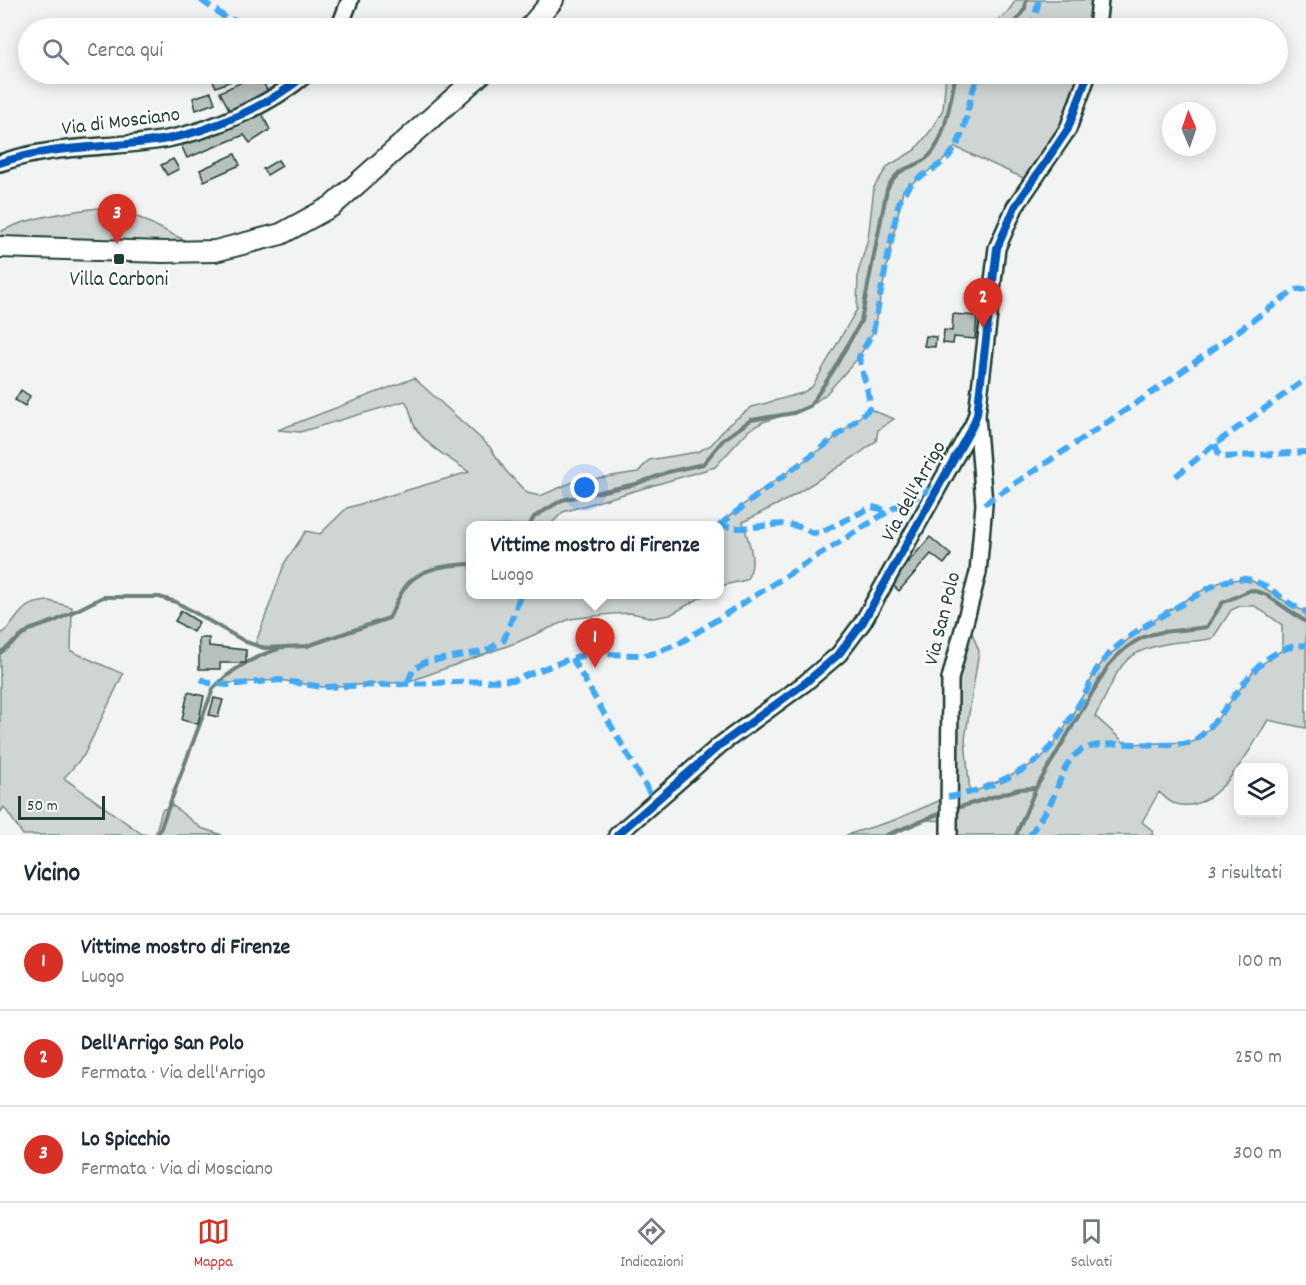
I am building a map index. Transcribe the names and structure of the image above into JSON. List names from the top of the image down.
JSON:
{
  "streets": {
    "street": ["Via di Mosciano", "Via dell'Arrigo", "Via San Polo"]
  },
  "crossings": [
    ["Via dell'Arrigo", "Via San Polo"]
  ],
  "places": {
    "transit": ["Villa Carboni"]
  },
  "scale_bar": "50 m",
  "north": "top",
  "page": {
    "search": "Cerca qui",
    "pins": ["3", "2", "1"],
    "popup": ["Vittime mostro di Firenze", "Luogo"],
    "scale": "50 m",
    "heading": ["Vicino", "3 risultati"],
    "list": [
      {
        "mark": "1",
        "name": "Vittime mostro di Firenze",
        "note": "Luogo",
        "value": "100 m"
      },
      {
        "mark": "2",
        "name": "Dell'Arrigo San Polo",
        "note": "Fermata · Via dell'Arrigo",
        "value": "250 m"
      },
      {
        "mark": "3",
        "name": "Lo Spicchio",
        "note": "Fermata · Via di Mosciano",
        "value": "300 m"
      }
    ],
    "nav": ["Mappa", "Indicazioni", "Salvati"]
  }
}
